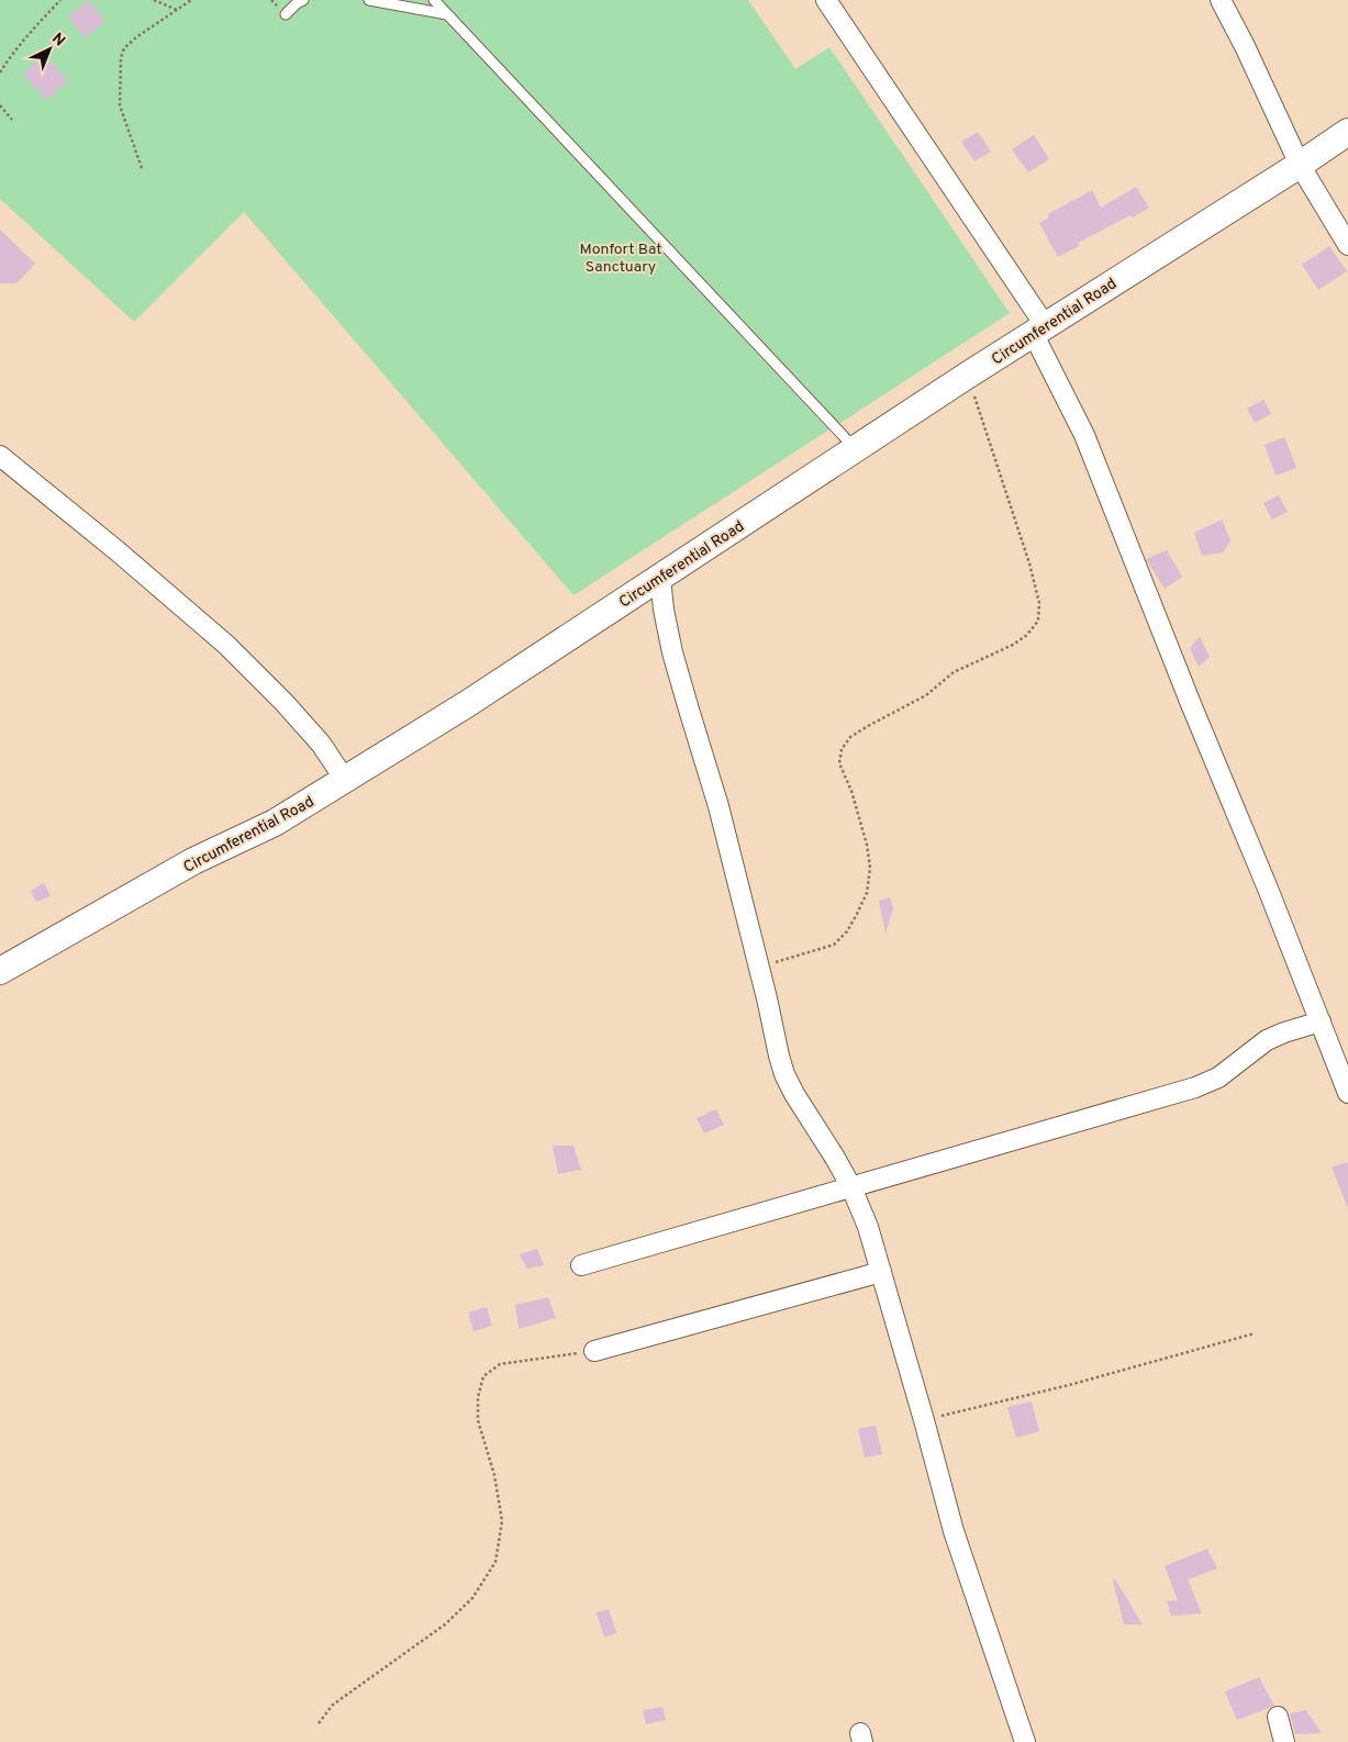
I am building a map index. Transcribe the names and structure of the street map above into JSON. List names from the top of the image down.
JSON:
{
  "streets": {
    "main road": ["Circumferential Road"]
  },
  "parks": ["Monfort Bat Sanctuary"],
  "north": "top right"
}
